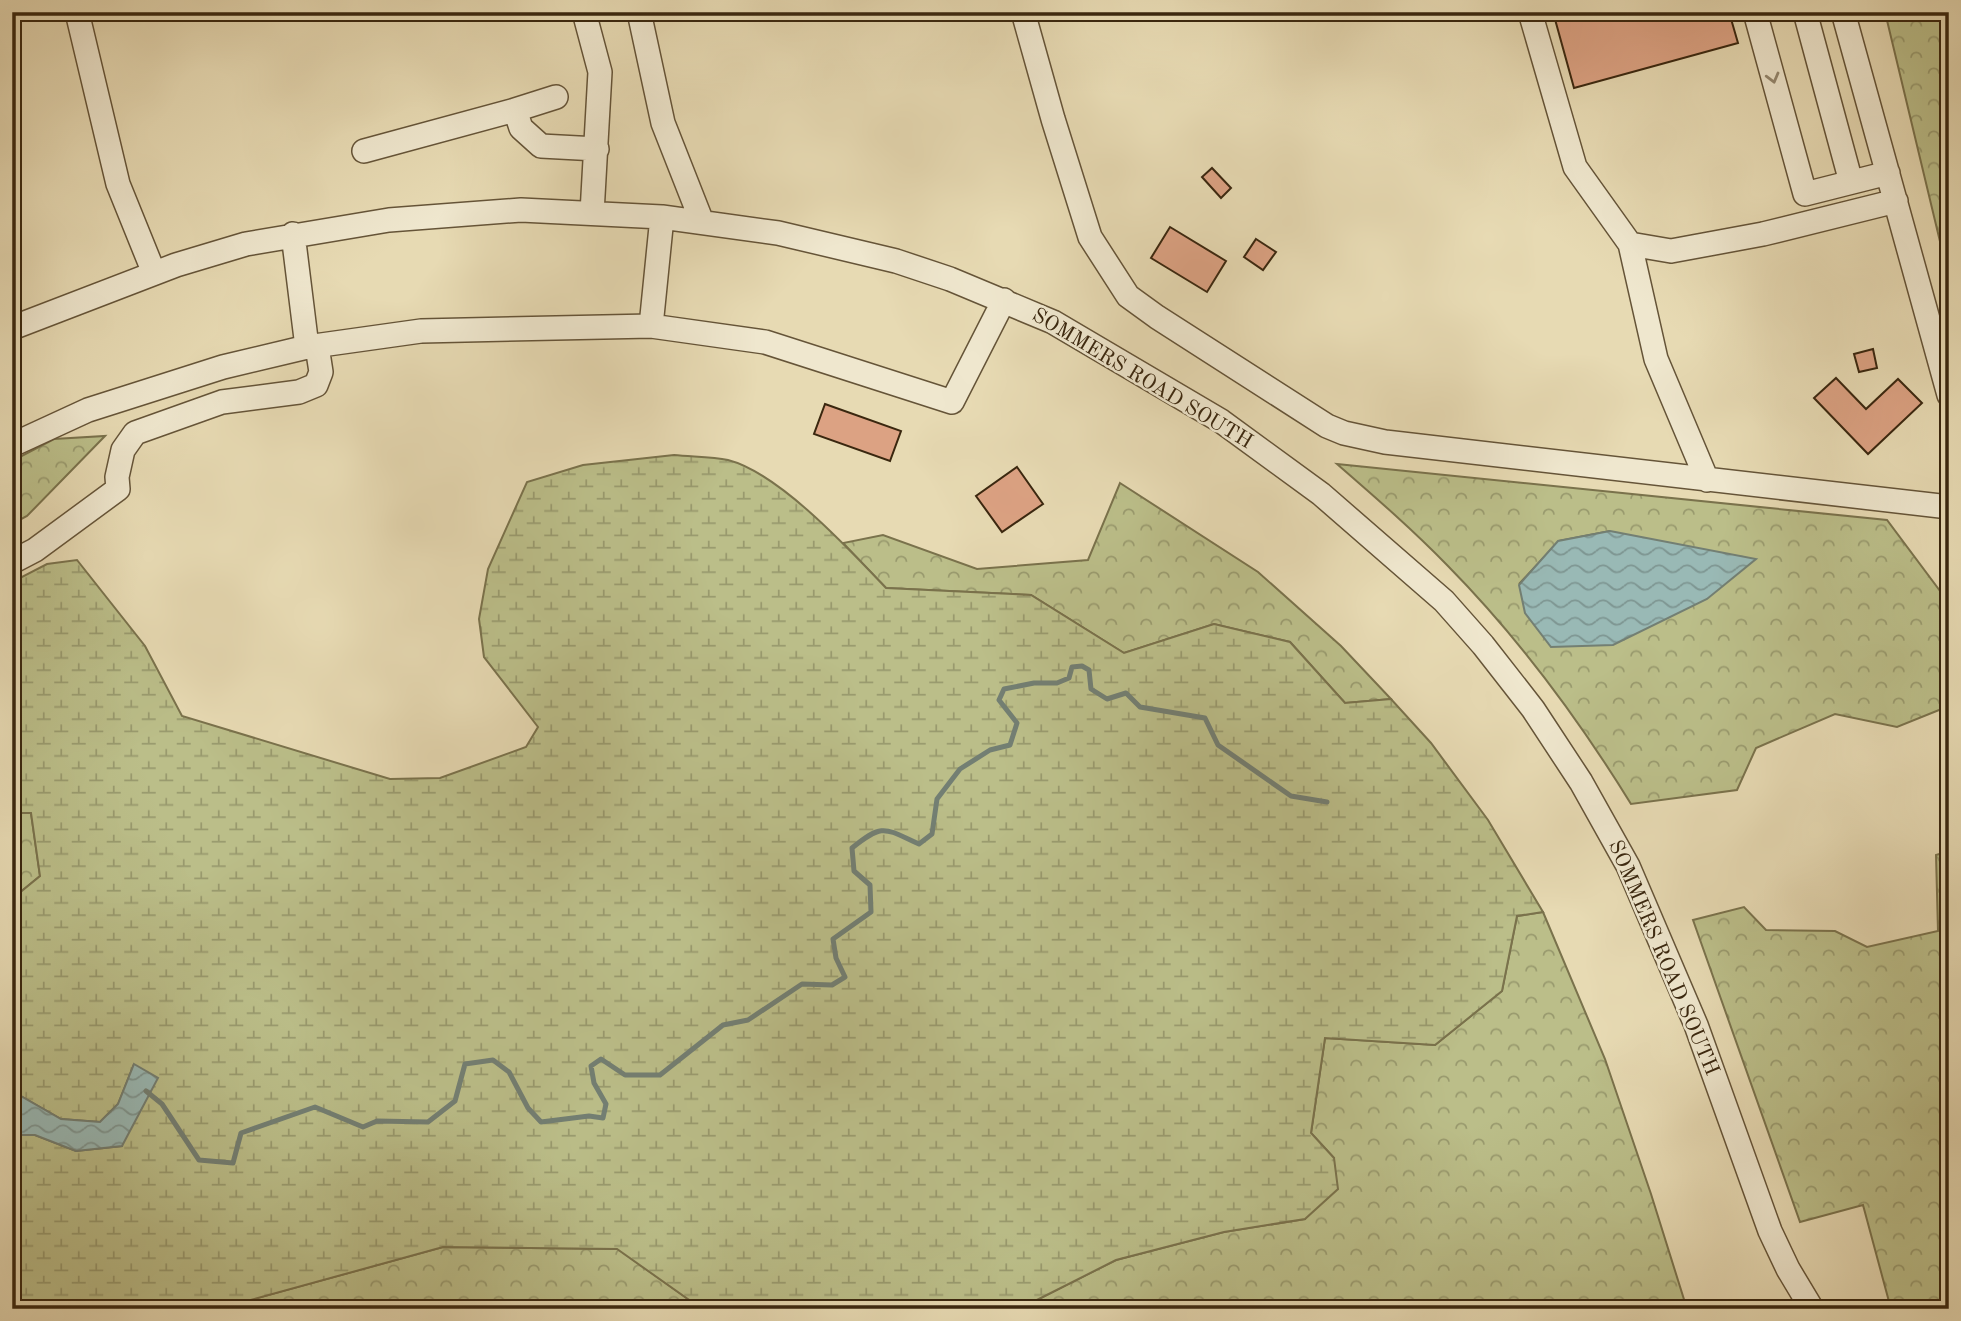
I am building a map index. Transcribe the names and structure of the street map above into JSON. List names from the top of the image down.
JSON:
{
  "streets": {
    "street": ["SOMMERS ROAD SOUTH"]
  }
}
